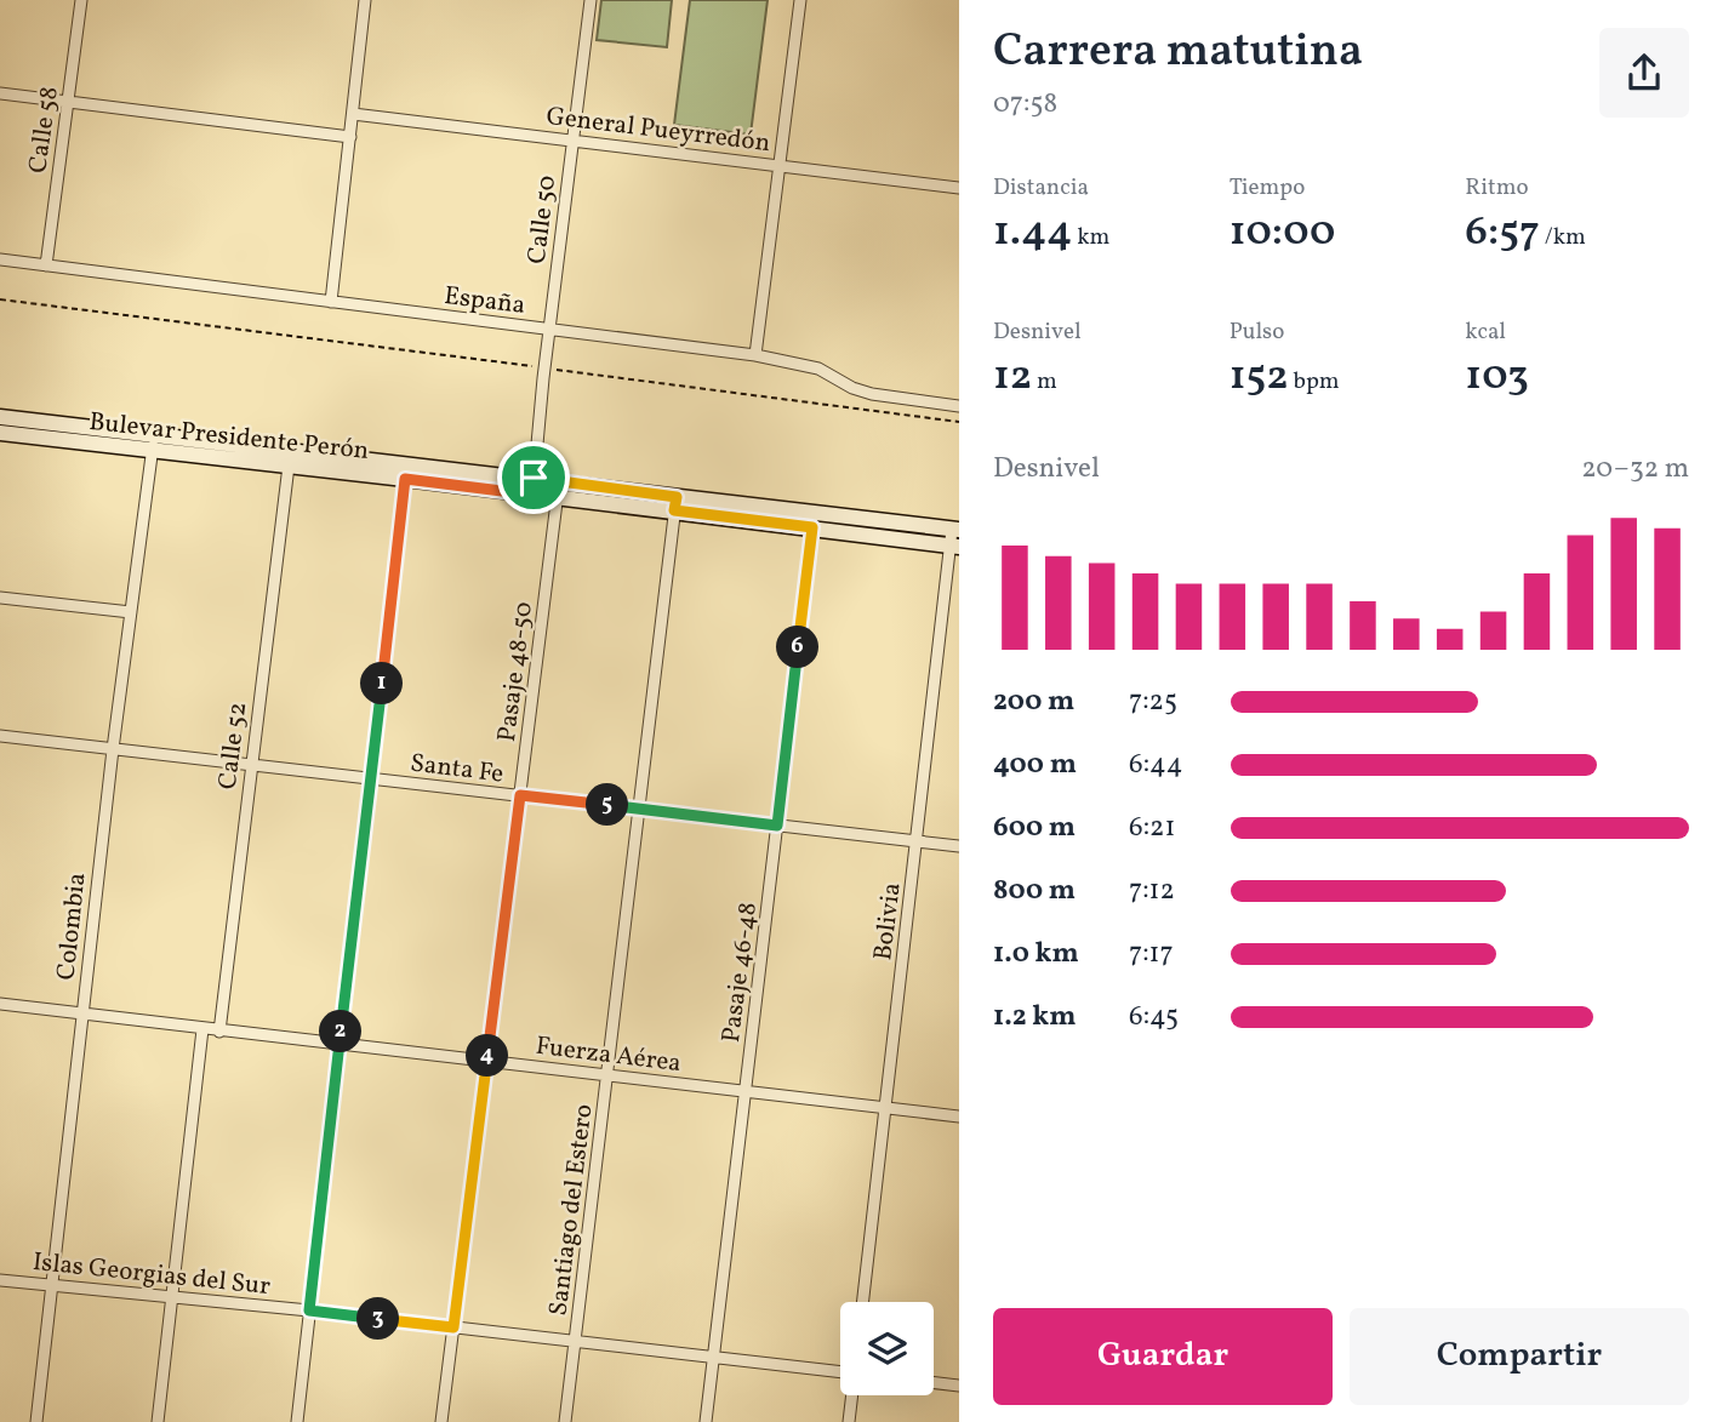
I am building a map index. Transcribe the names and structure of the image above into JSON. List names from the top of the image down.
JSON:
{
  "streets": {
    "main road": ["Bulevar Presidente Perón"],
    "street": [
      "General Pueyrredón",
      "Calle 58",
      "Calle 50",
      "España",
      "Pasaje 48-50",
      "Calle 52",
      "Santa Fe",
      "Bolivia",
      "Colombia",
      "Pasaje 46-48",
      "Fuerza Aérea",
      "Santiago del Estero",
      "Islas Georgias del Sur"
    ]
  },
  "crossings": [
    ["General Pueyrredón", "Calle 50"],
    ["Calle 58", "España"],
    ["Calle 50", "España"],
    ["Calle 50", "Bulevar Presidente Perón"],
    ["Bulevar Presidente Perón", "Pasaje 48-50"],
    ["Bulevar Presidente Perón", "Calle 52"],
    ["Bulevar Presidente Perón", "Bolivia"],
    ["Bulevar Presidente Perón", "Colombia"],
    ["Bulevar Presidente Perón", "Pasaje 46-48"],
    ["Bulevar Presidente Perón", "Santiago del Estero"],
    ["Pasaje 48-50", "Santa Fe"],
    ["Pasaje 48-50", "Fuerza Aérea"],
    ["Pasaje 48-50", "Islas Georgias del Sur"],
    ["Calle 52", "Santa Fe"],
    ["Calle 52", "Fuerza Aérea"],
    ["Santa Fe", "Bolivia"],
    ["Santa Fe", "Colombia"],
    ["Santa Fe", "Pasaje 46-48"],
    ["Santa Fe", "Santiago del Estero"],
    ["Bolivia", "Fuerza Aérea"],
    ["Colombia", "Fuerza Aérea"],
    ["Colombia", "Islas Georgias del Sur"],
    ["Pasaje 46-48", "Fuerza Aérea"],
    ["Pasaje 46-48", "Islas Georgias del Sur"],
    ["Fuerza Aérea", "Santiago del Estero"],
    ["Santiago del Estero", "Islas Georgias del Sur"]
  ],
  "page": {
    "heading": ["Carrera matutina", "07:58"],
    "stats": [
      ["Distancia", "1.44 km"],
      ["Tiempo", "10:00"],
      ["Ritmo", "6:57 /km"],
      ["Desnivel", "12 m"],
      ["Pulso", "152 bpm"],
      ["kcal", "103"]
    ],
    "chart": ["Desnivel", "20–32 m"],
    "pins": [
      "6",
      "1",
      "5",
      "2",
      "4",
      "3"
    ],
    "list": [
      {
        "name": "200 m",
        "note": "7:25"
      },
      {
        "name": "400 m",
        "note": "6:44"
      },
      {
        "name": "600 m",
        "note": "6:21"
      },
      {
        "name": "800 m",
        "note": "7:12"
      },
      {
        "name": "1.0 km",
        "note": "7:17"
      },
      {
        "name": "1.2 km",
        "note": "6:45"
      }
    ],
    "buttons": ["Guardar", "Compartir"]
  }
}
